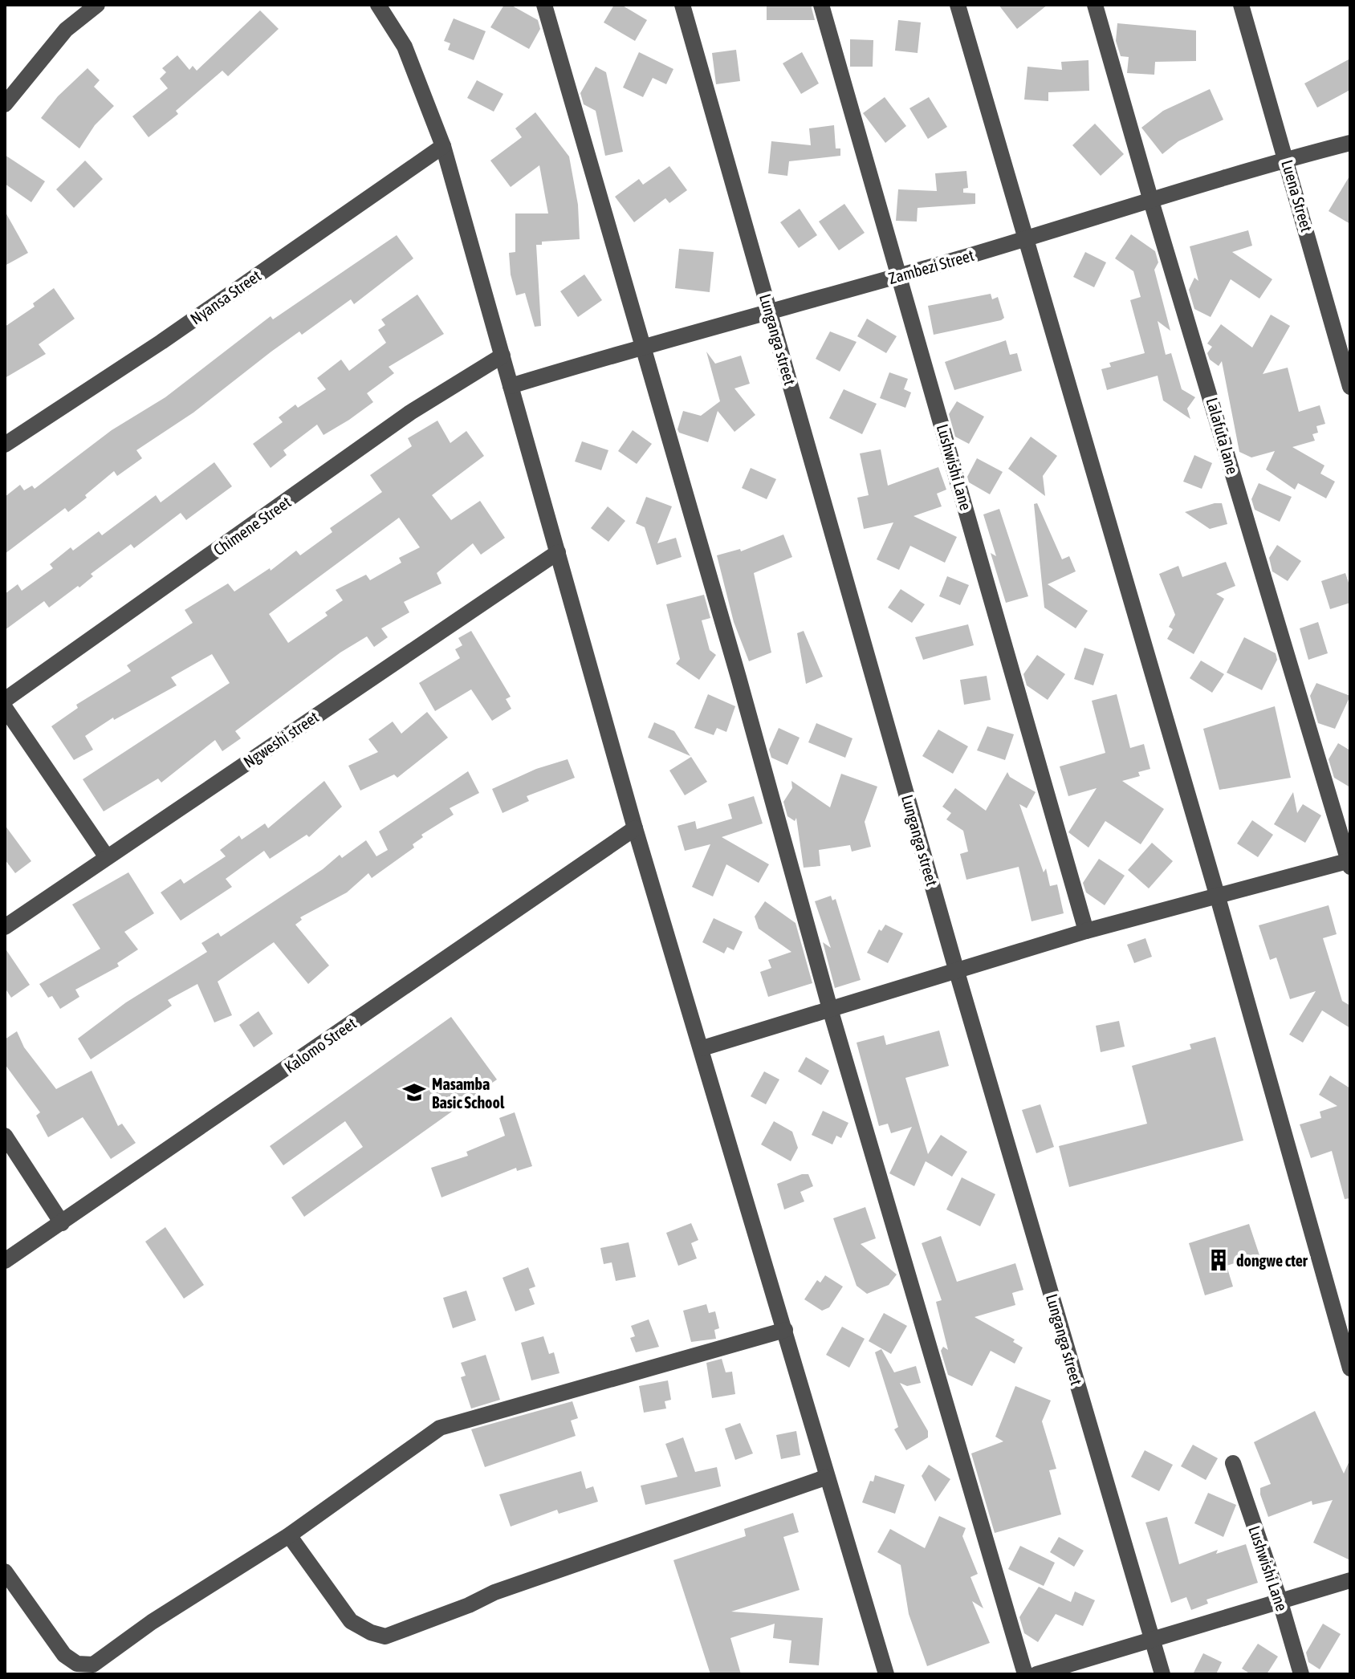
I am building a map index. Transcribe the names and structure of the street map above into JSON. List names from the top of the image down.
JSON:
{
  "streets": {
    "street": [
      "Luena Street",
      "Zambezi Street",
      "Nyansa Street",
      "Lunganga street",
      "Lalafuta lane",
      "Lushwishi Lane",
      "Chimene Street",
      "Ngweshi street",
      "Kalomo Street"
    ]
  },
  "crossings": [
    ["Luena Street", "Zambezi Street"],
    ["Zambezi Street", "Lunganga street"],
    ["Zambezi Street", "Lalafuta lane"],
    ["Zambezi Street", "Lushwishi Lane"]
  ],
  "places": {
    "school or university": ["Masamba Basic School"],
    "building": ["dongwe cter"]
  }
}
